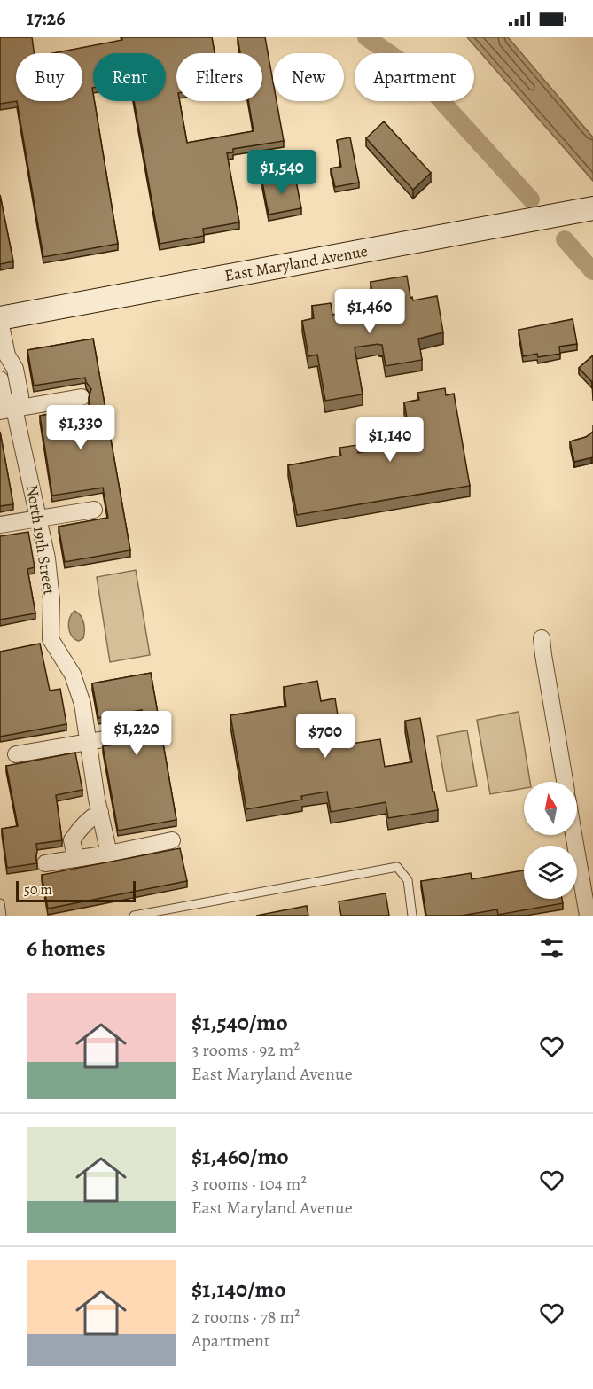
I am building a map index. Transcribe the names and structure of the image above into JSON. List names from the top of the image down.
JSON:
{
  "streets": {
    "street": ["East Maryland Avenue", "North 19th Street"]
  },
  "crossings": [
    ["East Maryland Avenue", "North 19th Street"]
  ],
  "scale_bar": "50 m",
  "north": "top",
  "page": {
    "status": "17:26",
    "chip": [
      "Buy",
      "Rent",
      "Filters",
      "New",
      "Apartment"
    ],
    "price": [
      "$1,540",
      "$1,460",
      "$1,330",
      "$1,140",
      "$1,220",
      "$700"
    ],
    "scale": "50 m",
    "heading": "6 homes",
    "list": [
      {
        "name": "$1,540/mo",
        "note": "3 rooms · 92 m² · East Maryland Avenue"
      },
      {
        "name": "$1,460/mo",
        "note": "3 rooms · 104 m² · East Maryland Avenue"
      },
      {
        "name": "$1,140/mo",
        "note": "2 rooms · 78 m² · Apartment"
      }
    ]
  }
}
